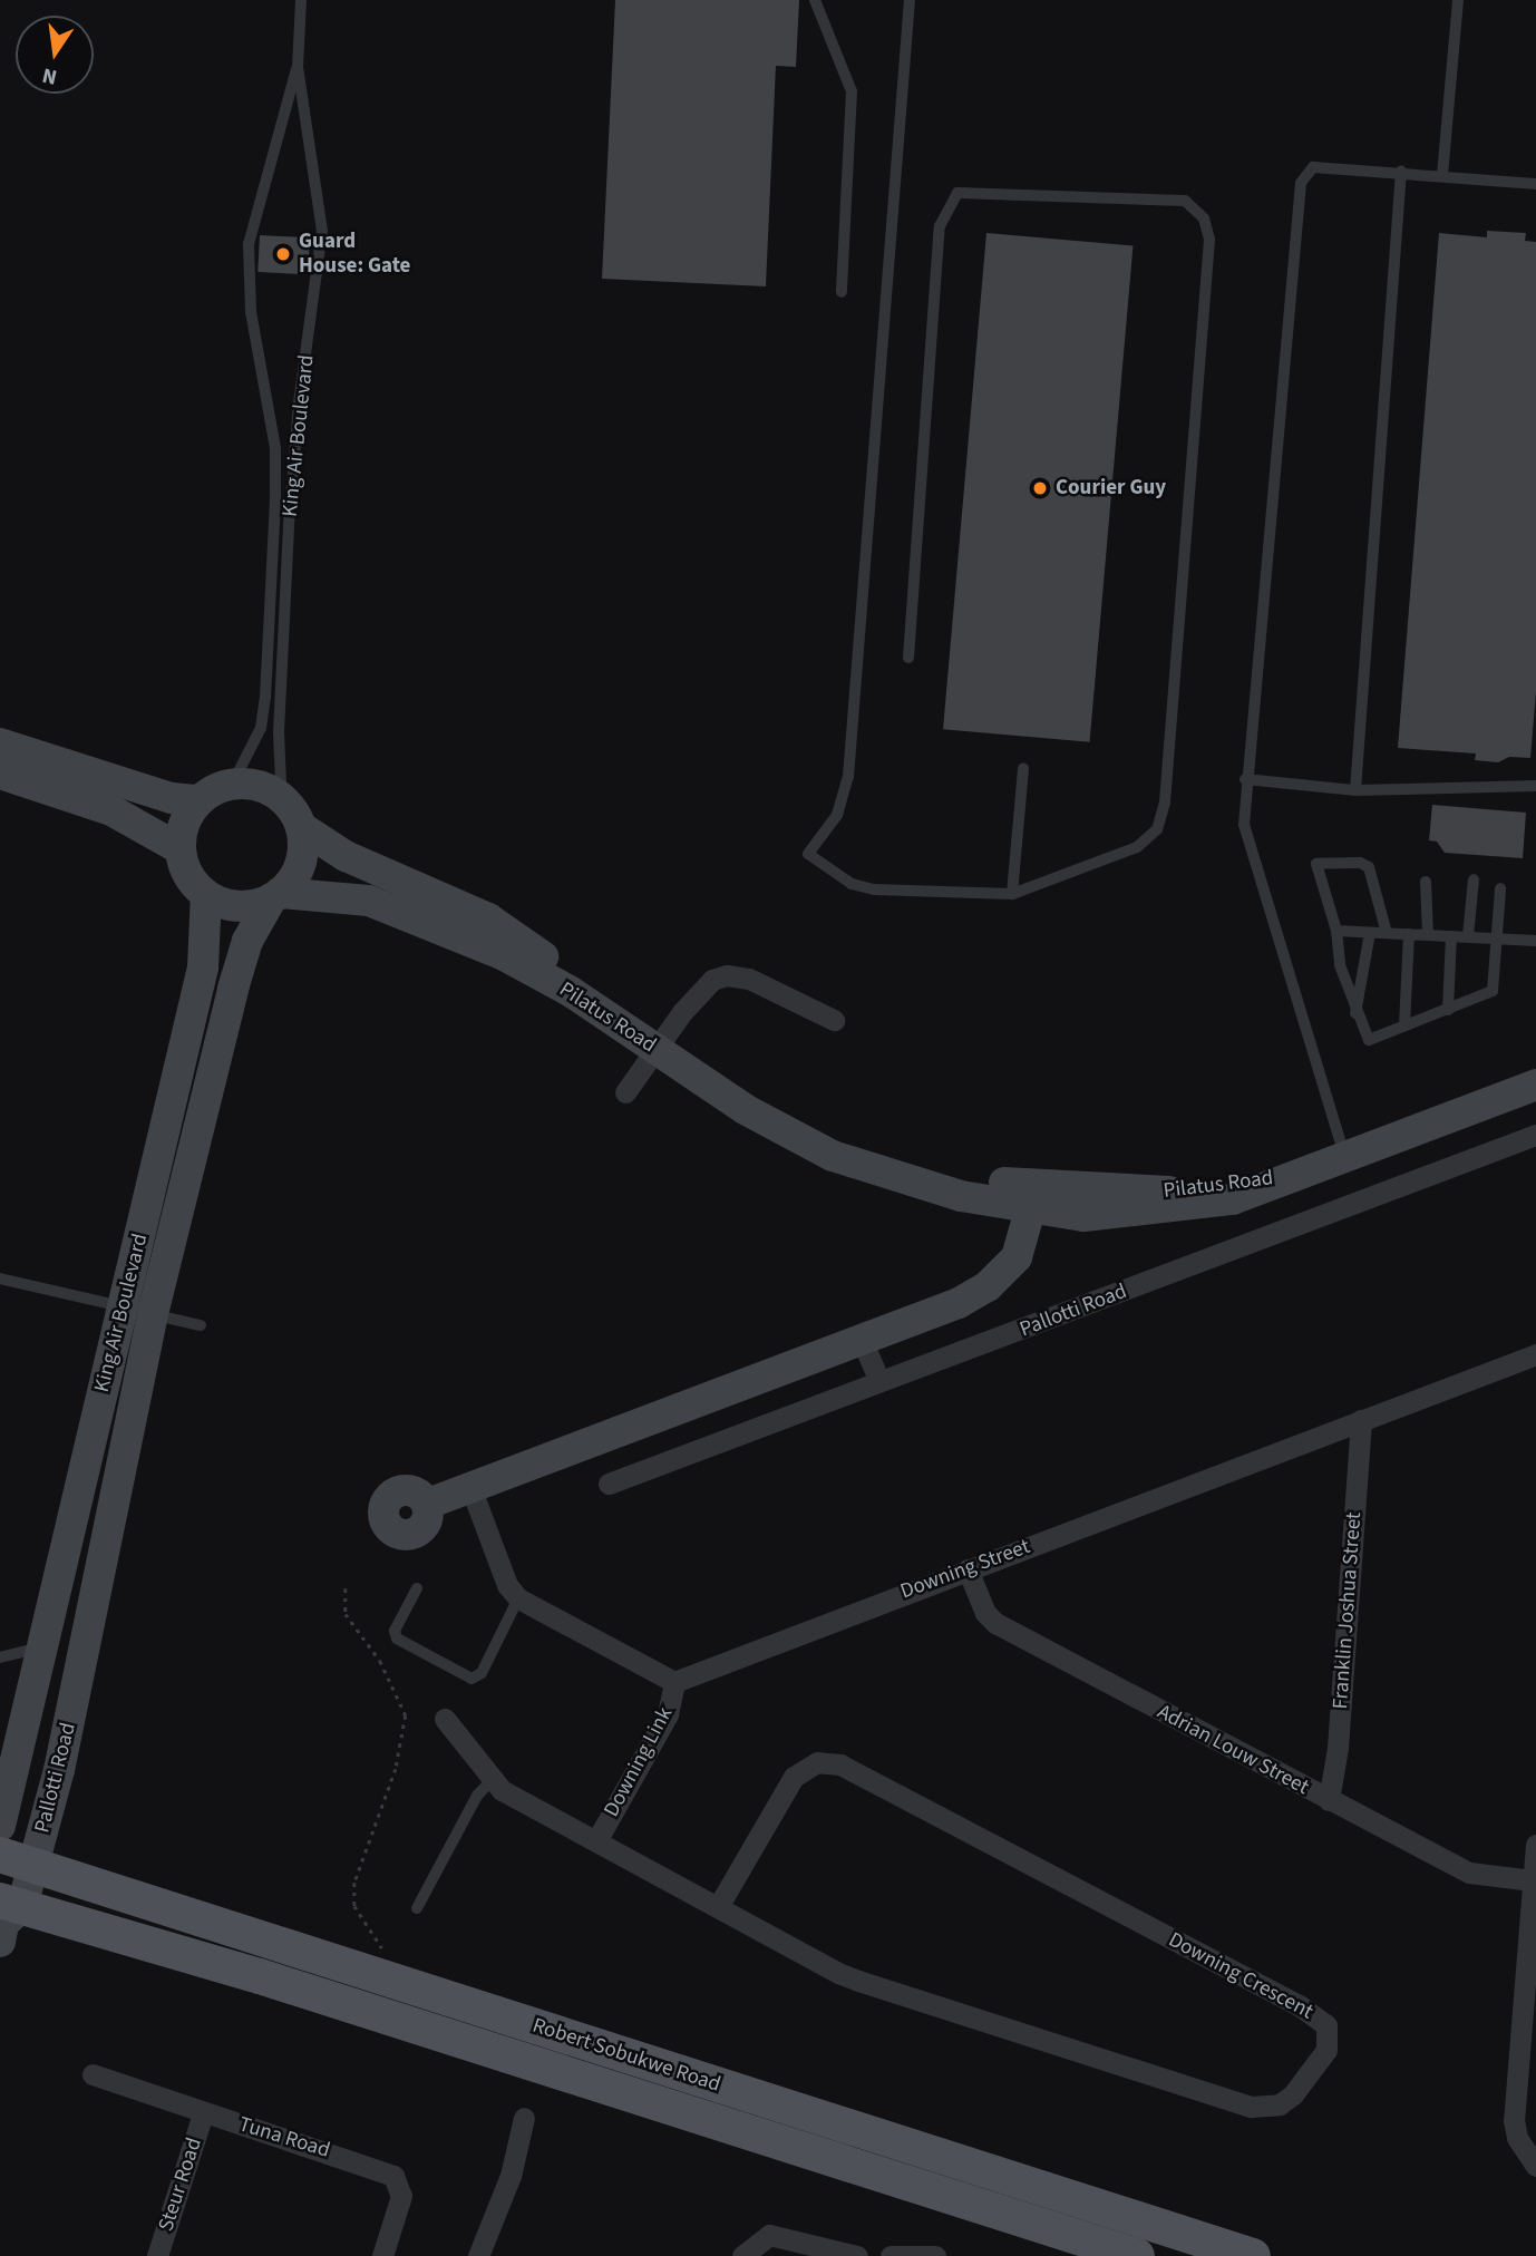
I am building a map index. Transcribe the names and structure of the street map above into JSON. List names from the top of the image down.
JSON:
{
  "streets": {
    "main road": ["Robert Sobukwe Road"],
    "street": [
      "King Air Boulevard",
      "Pilatus Road",
      "Pallotti Road",
      "Downing Street",
      "Franklin Joshua Street",
      "Adrian Louw Street",
      "Downing Link",
      "Downing Crescent",
      "Tuna Road",
      "Steur Road"
    ]
  },
  "crossings": [
    ["King Air Boulevard", "Pilatus Road"],
    ["King Air Boulevard", "Pallotti Road"],
    ["Pallotti Road", "Robert Sobukwe Road"],
    ["Downing Street", "Franklin Joshua Street"],
    ["Downing Street", "Adrian Louw Street"],
    ["Downing Street", "Downing Link"],
    ["Franklin Joshua Street", "Adrian Louw Street"],
    ["Downing Link", "Downing Crescent"],
    ["Tuna Road", "Steur Road"]
  ],
  "places": ["Guard House: Gate", "Courier Guy"],
  "north": "bottom"
}
